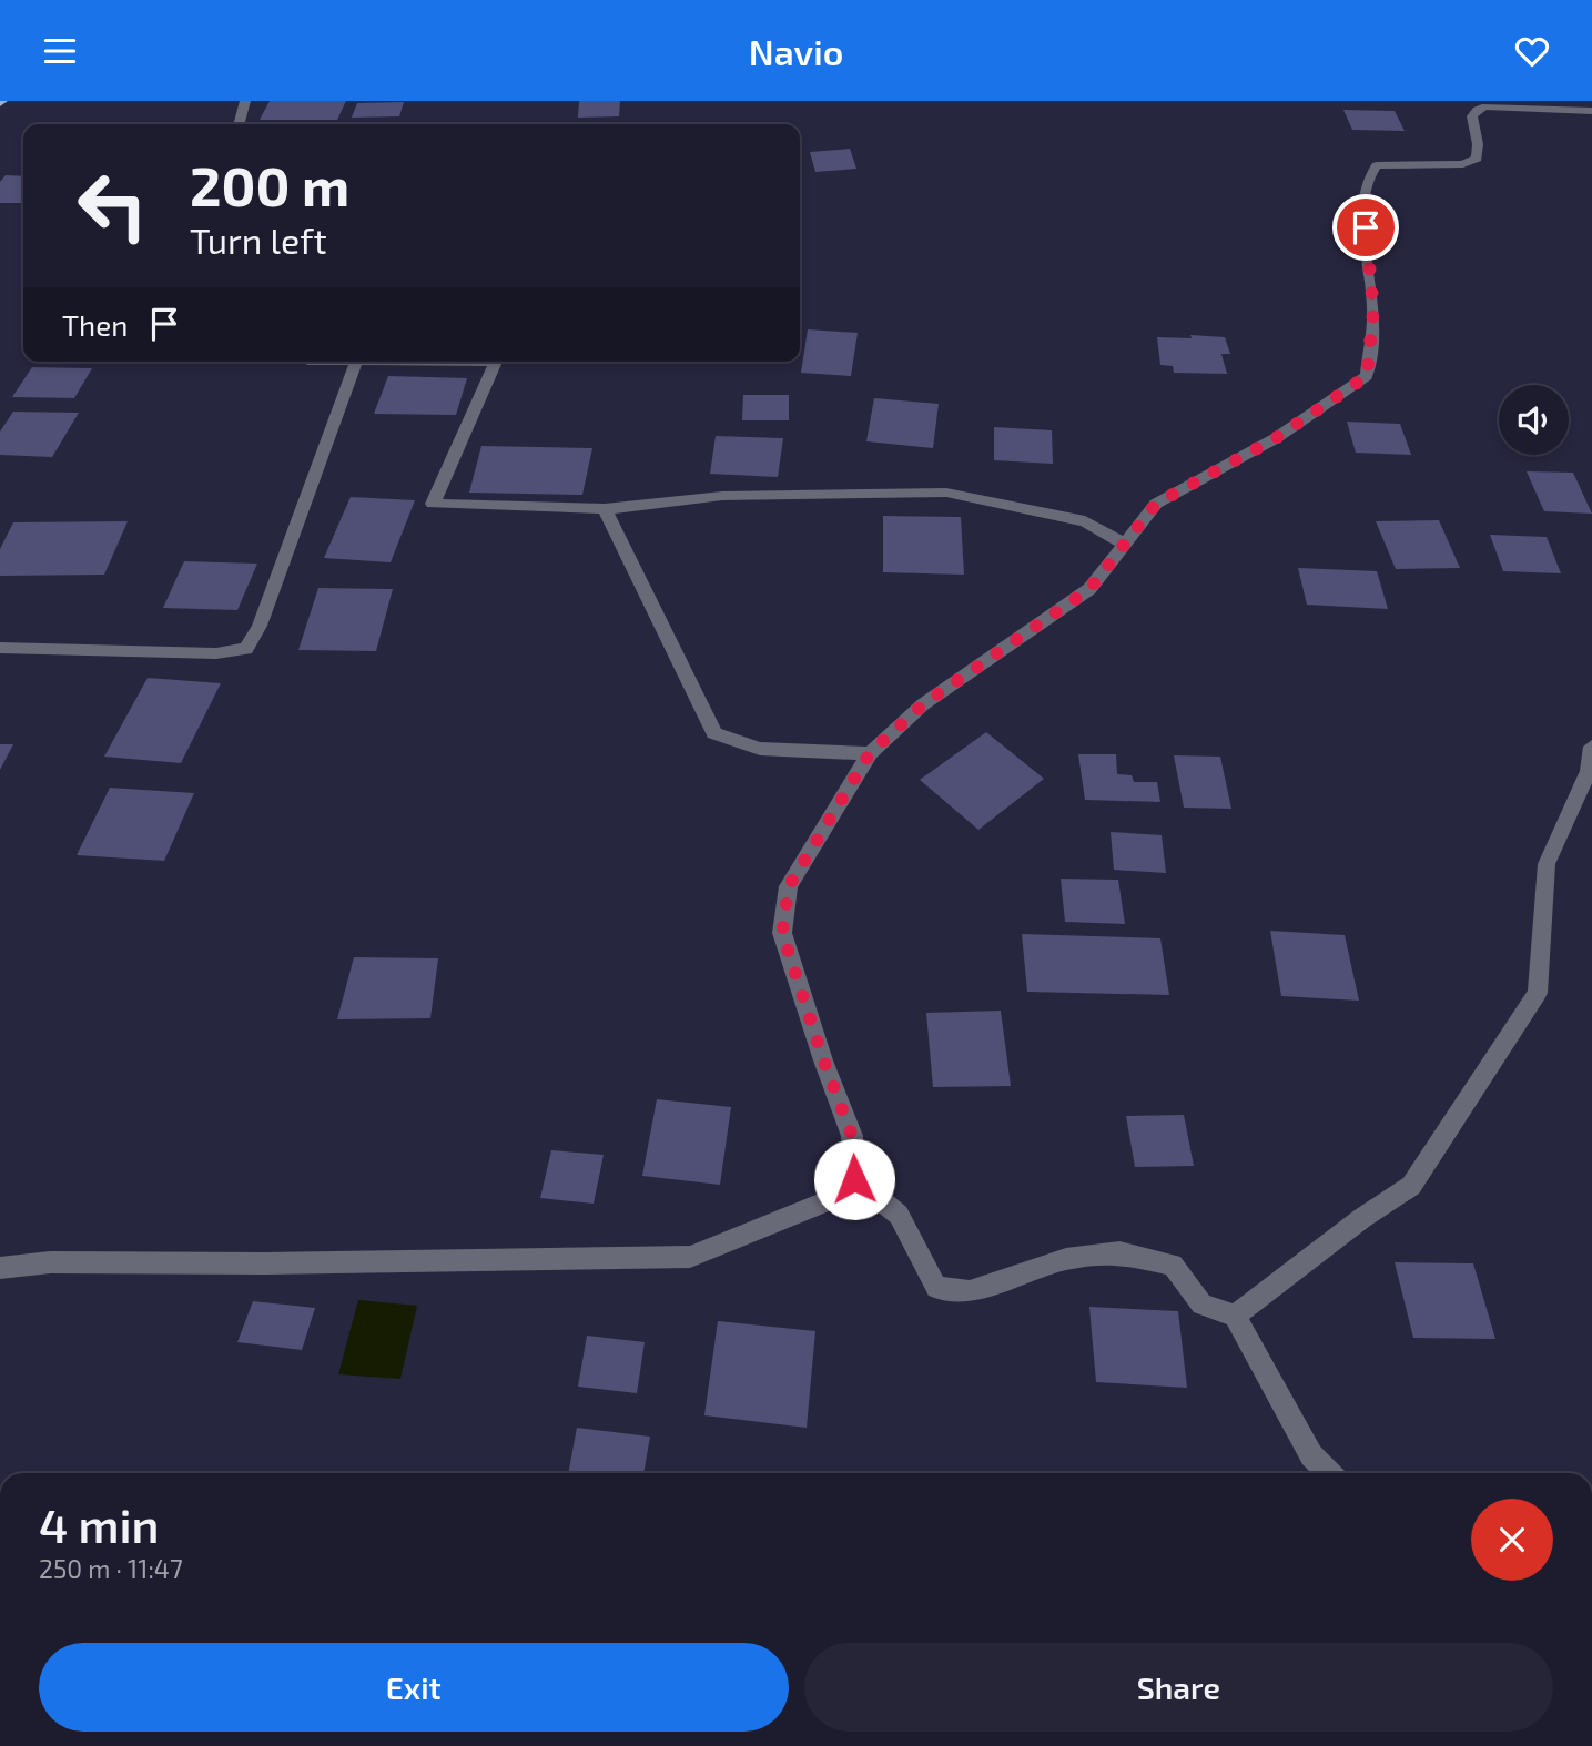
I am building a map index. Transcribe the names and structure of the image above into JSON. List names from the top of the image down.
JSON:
{
  "page": {
    "header": "Navio",
    "turn": ["200 m", "Turn left"],
    "then": "Then",
    "heading": ["4 min", "250 m · 11:47"],
    "buttons": ["Exit", "Share"]
  }
}
